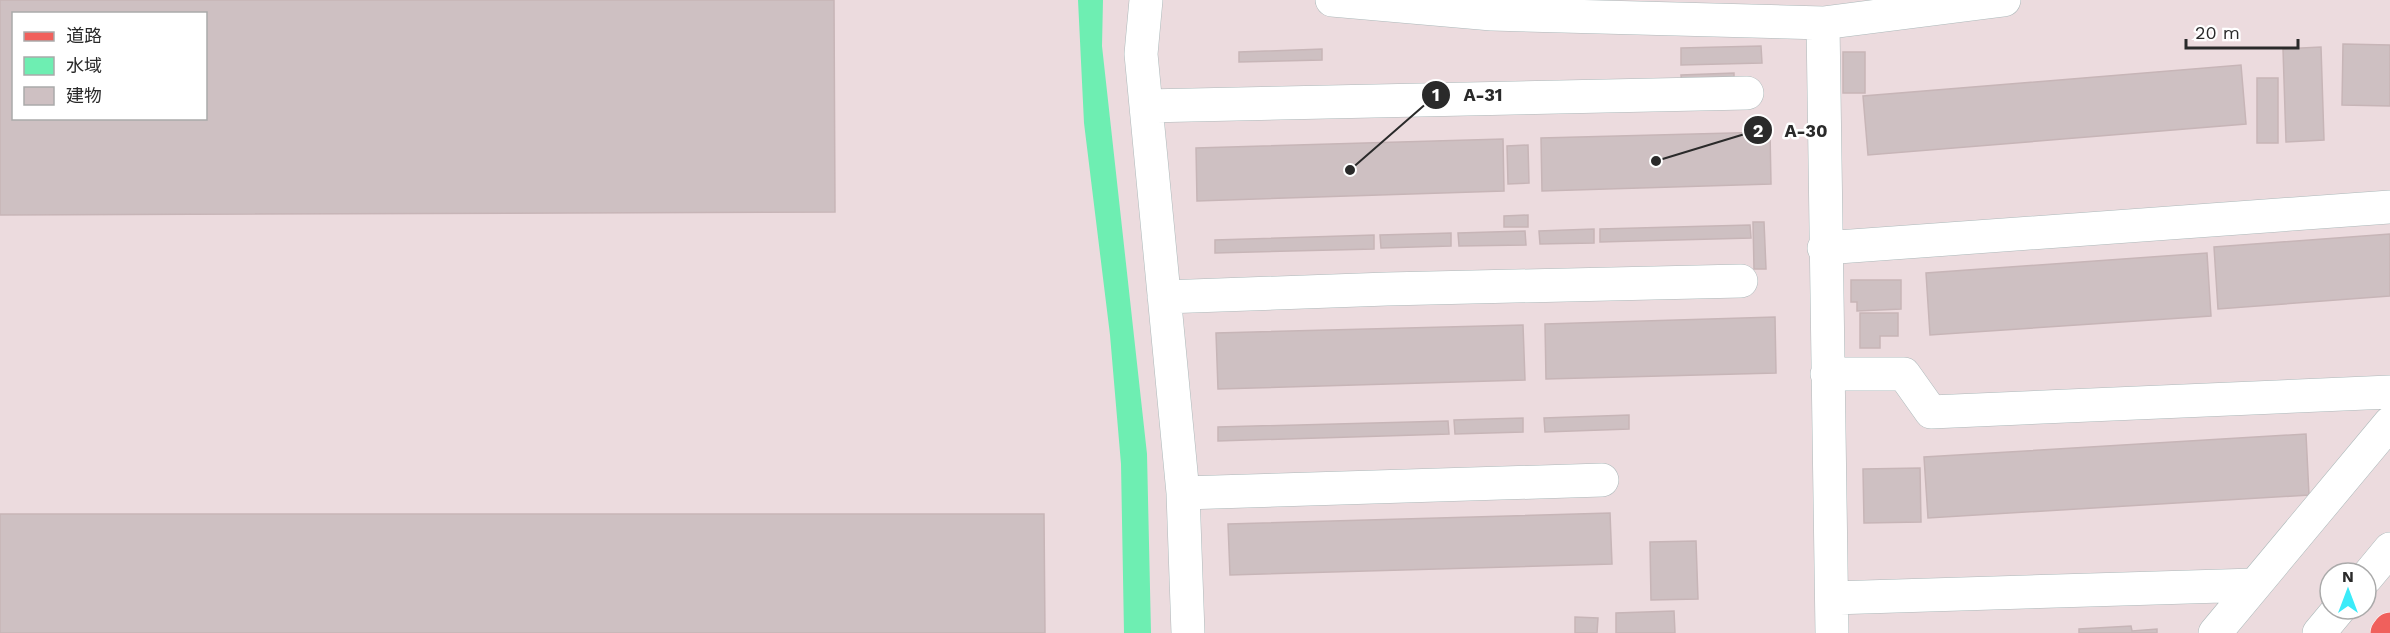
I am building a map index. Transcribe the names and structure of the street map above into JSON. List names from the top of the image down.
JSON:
{
  "places": ["A-30", "A-31"],
  "legend": ["道路", "水域", "建物"],
  "scale_bar": "20 m",
  "north": "top"
}
